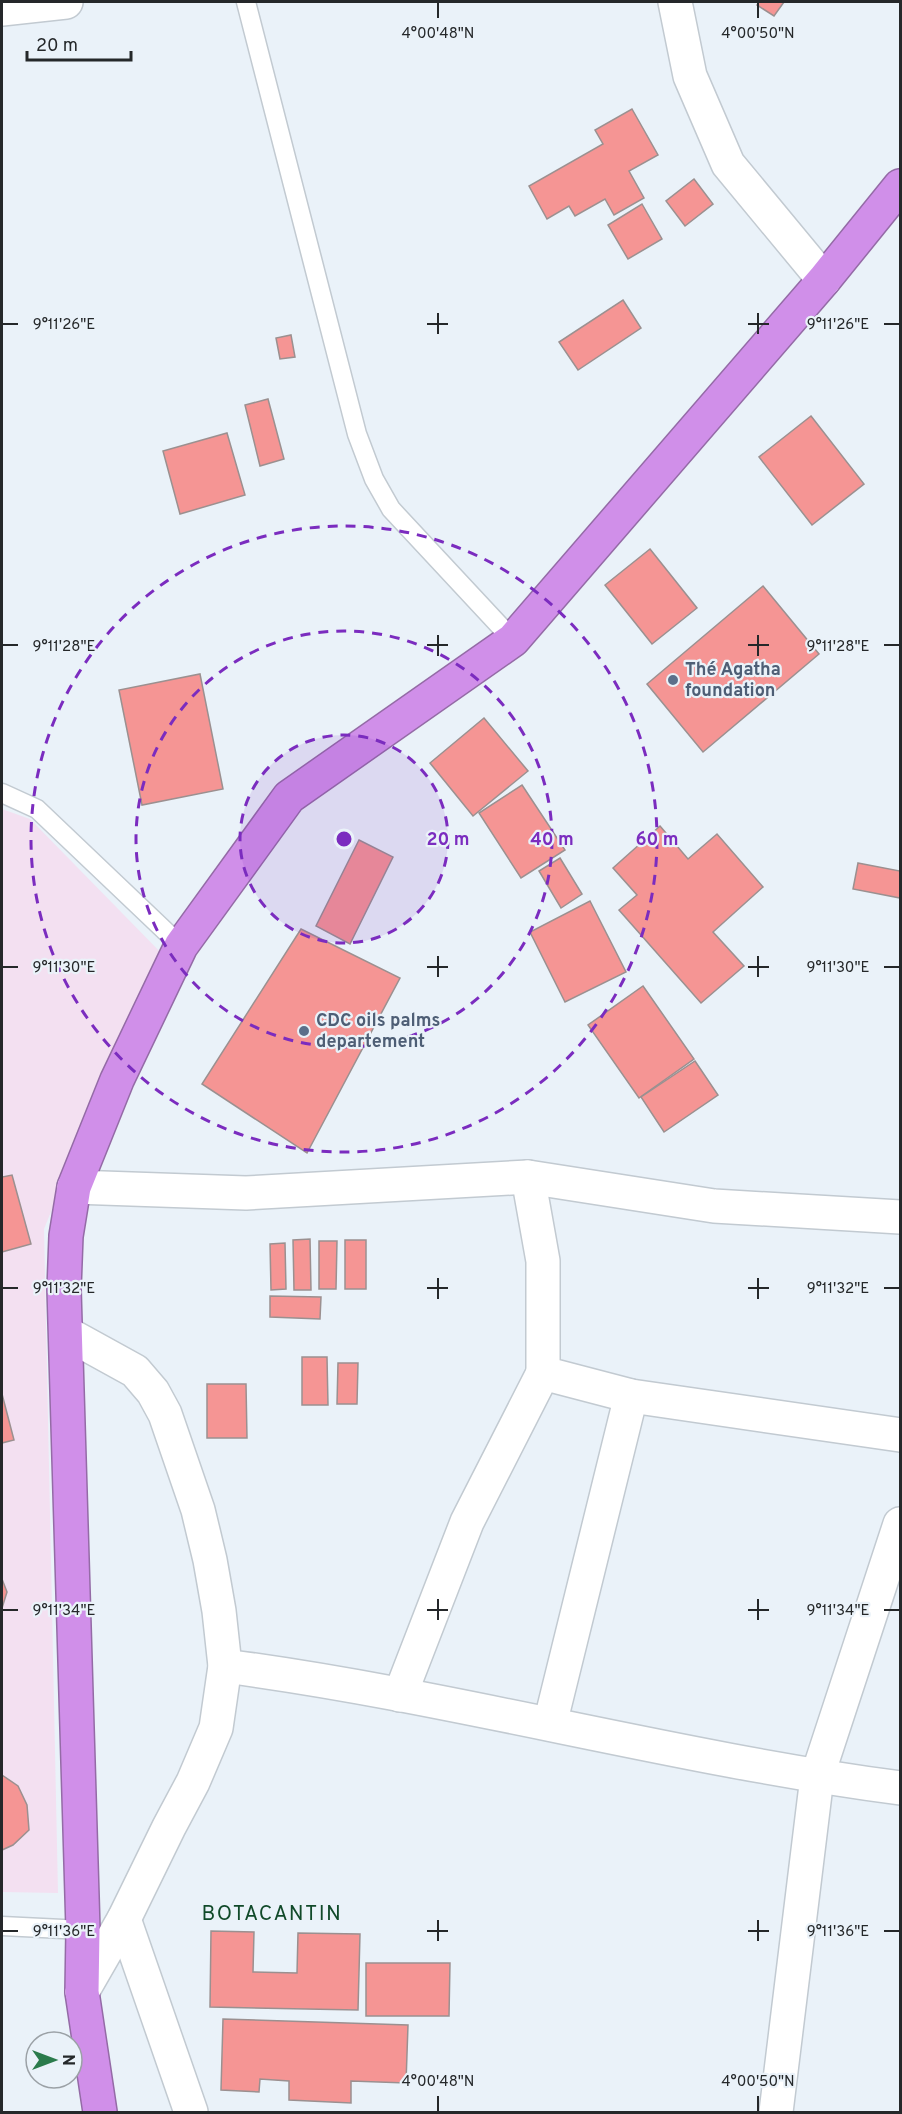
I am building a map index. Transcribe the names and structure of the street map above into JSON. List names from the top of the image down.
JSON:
{
  "districts": ["BOTACANTIN"],
  "places": ["Thé Agatha foundation", "CDC oils palms departement"],
  "scale_bar": "20 m",
  "north": "right",
  "coordinates": [
    "4°00'48\"N",
    "4°00'50\"N",
    "9°11'26\"E",
    "9°11'28\"E",
    "9°11'30\"E",
    "9°11'32\"E",
    "9°11'34\"E",
    "9°11'36\"E"
  ],
  "rings": ["20 m", "40 m", "60 m"]
}
